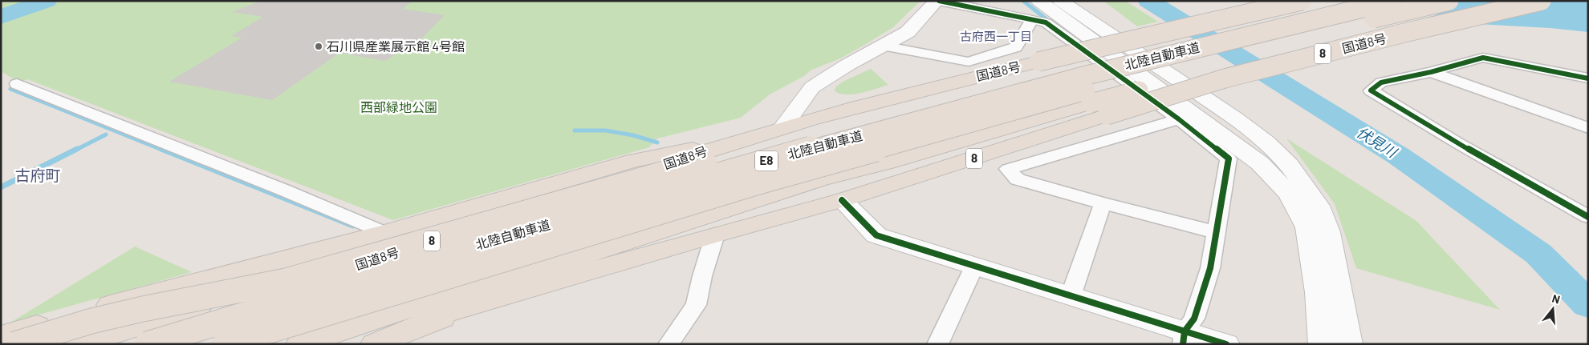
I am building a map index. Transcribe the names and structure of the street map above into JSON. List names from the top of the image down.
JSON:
{
  "streets": {
    "highway": [
      "国道8号",
      "8",
      "北陸自動車道",
      "E8"
    ]
  },
  "crossings": [
    ["国道8号", "8"]
  ],
  "districts": ["古府西一丁目", "古府町"],
  "water": ["伏見川"],
  "parks": ["西部緑地公園"],
  "places": ["石川県産業展示館 4号館"],
  "north": "top"
}
